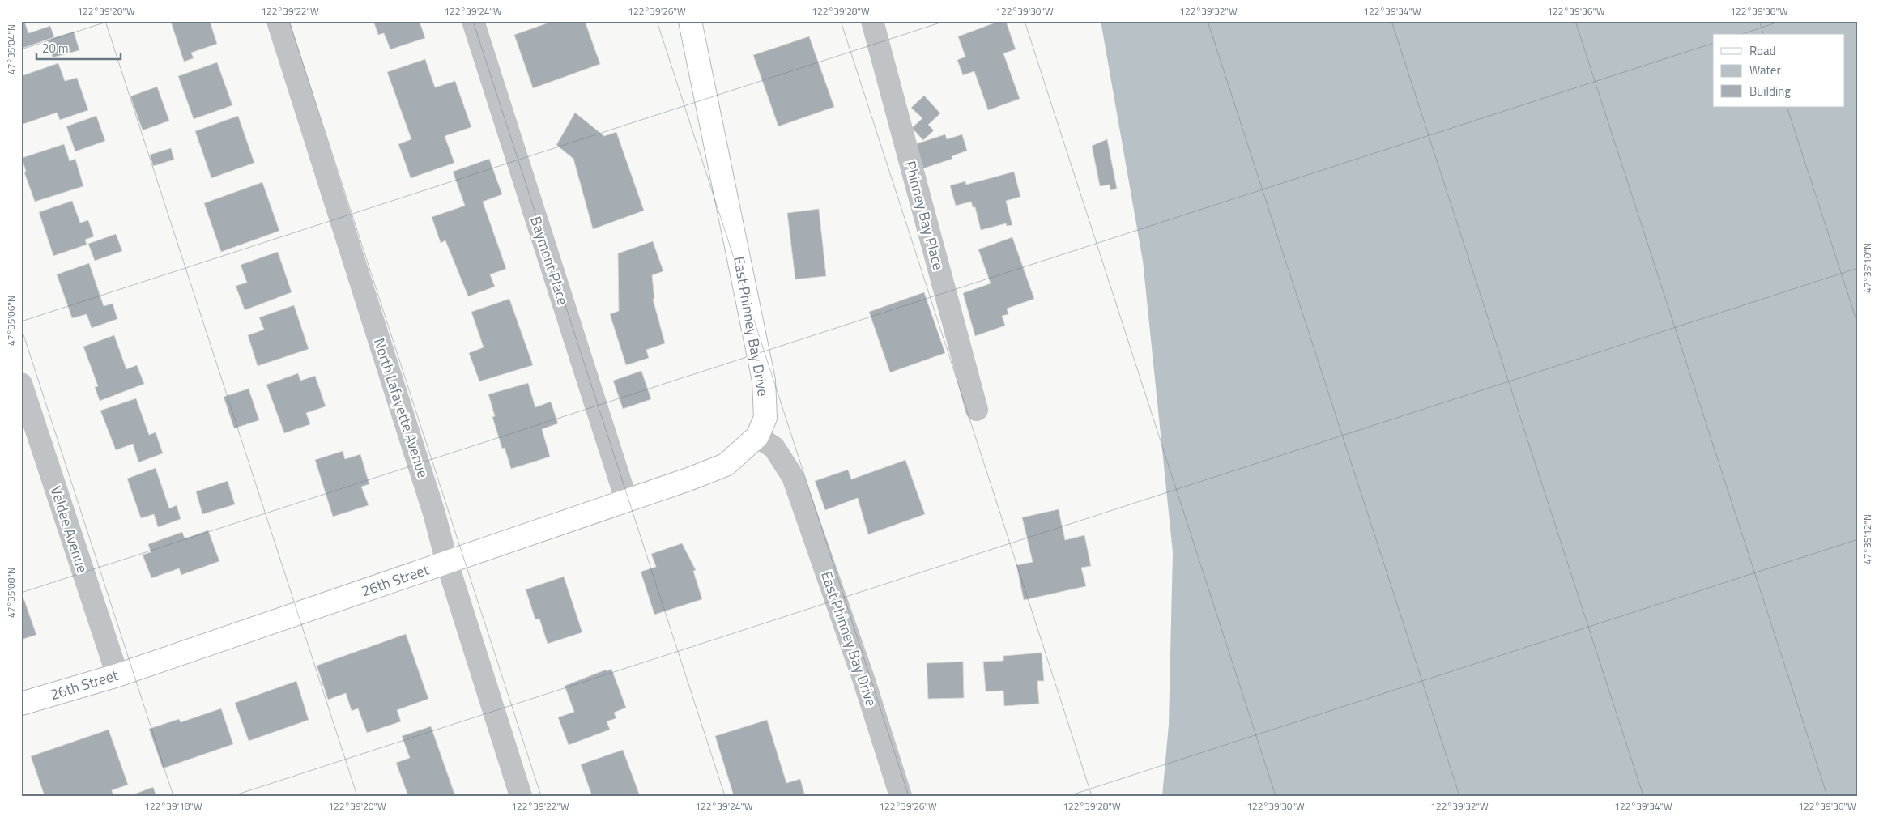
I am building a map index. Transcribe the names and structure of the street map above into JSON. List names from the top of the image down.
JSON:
{
  "streets": {
    "street": [
      "Phinney Bay Place",
      "Baymont Place",
      "East Phinney Bay Drive",
      "North Lafayette Avenue",
      "Veldee Avenue",
      "26th Street"
    ]
  },
  "crossings": [
    ["Baymont Place", "26th Street"],
    ["East Phinney Bay Drive", "26th Street"],
    ["North Lafayette Avenue", "26th Street"],
    ["Veldee Avenue", "26th Street"]
  ],
  "legend": ["Road", "Water", "Building"],
  "scale_bar": "20 m",
  "coordinates": [
    "122°39'20\"W",
    "122°39'22\"W",
    "122°39'24\"W",
    "122°39'26\"W",
    "122°39'28\"W",
    "122°39'30\"W",
    "122°39'32\"W",
    "122°39'34\"W",
    "122°39'36\"W",
    "122°39'38\"W",
    "47°35'04\"N",
    "47°35'10\"N",
    "47°35'06\"N",
    "47°35'12\"N",
    "47°35'08\"N",
    "122°39'18\"W"
  ]
}
